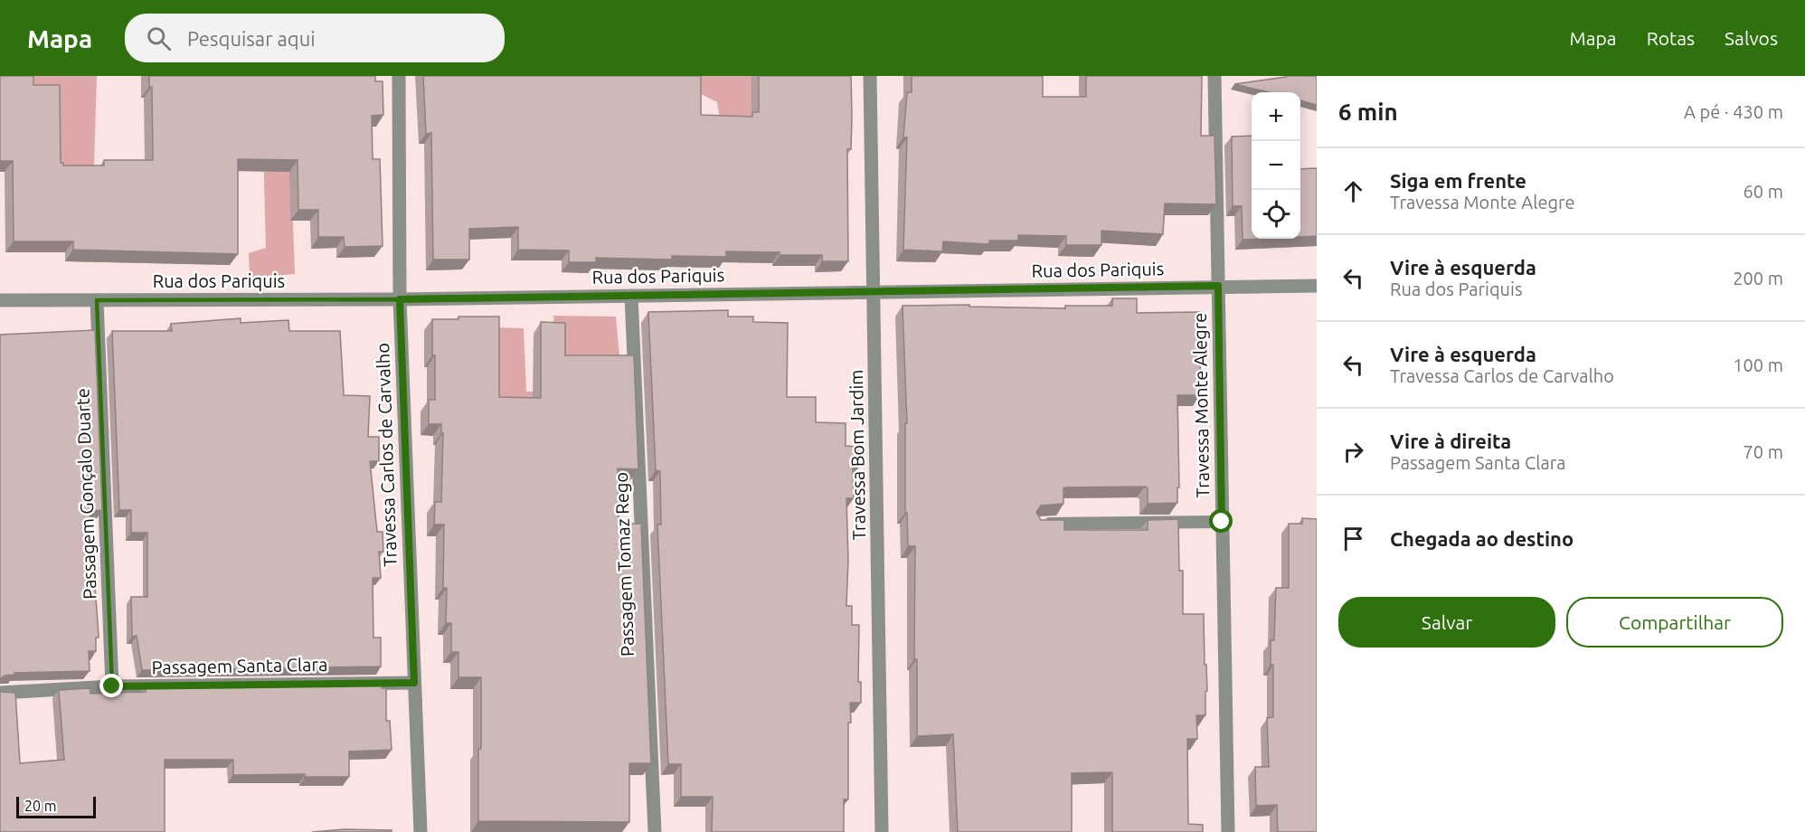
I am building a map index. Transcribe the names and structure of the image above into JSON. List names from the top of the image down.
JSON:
{
  "streets": {
    "street": [
      "Rua dos Pariquis",
      "Travessa Monte Alegre",
      "Travessa Carlos de Carvalho",
      "Travessa Bom Jardim",
      "Passagem Gonçalo Duarte",
      "Passagem Tomaz Rego",
      "Passagem Santa Clara"
    ]
  },
  "crossings": [
    ["Rua dos Pariquis", "Travessa Monte Alegre"],
    ["Rua dos Pariquis", "Travessa Carlos de Carvalho"],
    ["Rua dos Pariquis", "Travessa Bom Jardim"],
    ["Rua dos Pariquis", "Passagem Gonçalo Duarte"],
    ["Rua dos Pariquis", "Passagem Tomaz Rego"],
    ["Travessa Carlos de Carvalho", "Passagem Santa Clara"],
    ["Passagem Gonçalo Duarte", "Passagem Santa Clara"]
  ],
  "scale_bar": "20 m",
  "page": {
    "header": "Mapa",
    "search": "Pesquisar aqui",
    "nav": ["Mapa", "Rotas", "Salvos"],
    "heading": ["6 min", "A pé · 430 m"],
    "map_buttons": ["+", "−"],
    "list": [
      ["Siga em frente", "Travessa Monte Alegre", "60 m"],
      ["Vire à esquerda", "Rua dos Pariquis", "200 m"],
      ["Vire à esquerda", "Travessa Carlos de Carvalho", "100 m"],
      ["Vire à direita", "Passagem Santa Clara", "70 m"],
      "Chegada ao destino"
    ],
    "buttons": ["Salvar", "Compartilhar"],
    "scale": "20 m"
  }
}
